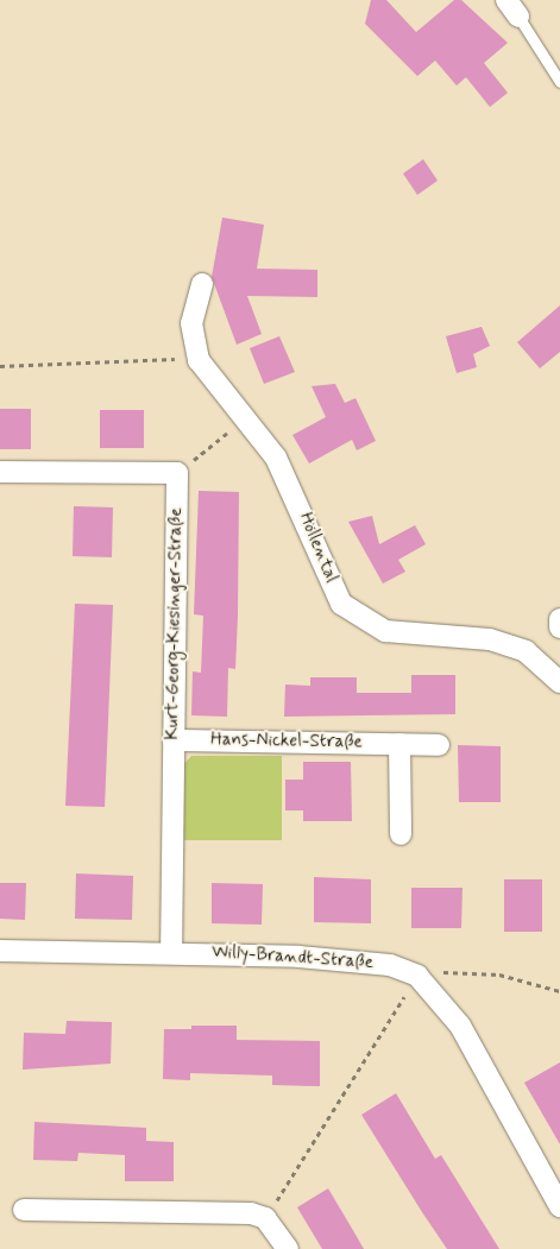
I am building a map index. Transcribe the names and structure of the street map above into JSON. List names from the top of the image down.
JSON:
{
  "streets": {
    "street": [
      "Höllental",
      "Kurt-Georg-Kiesinger-Straße",
      "Hans-Nickel-Straße",
      "Willy-Brandt-Straße"
    ]
  },
  "crossings": [
    ["Kurt-Georg-Kiesinger-Straße", "Hans-Nickel-Straße"],
    ["Kurt-Georg-Kiesinger-Straße", "Willy-Brandt-Straße"]
  ]
}
